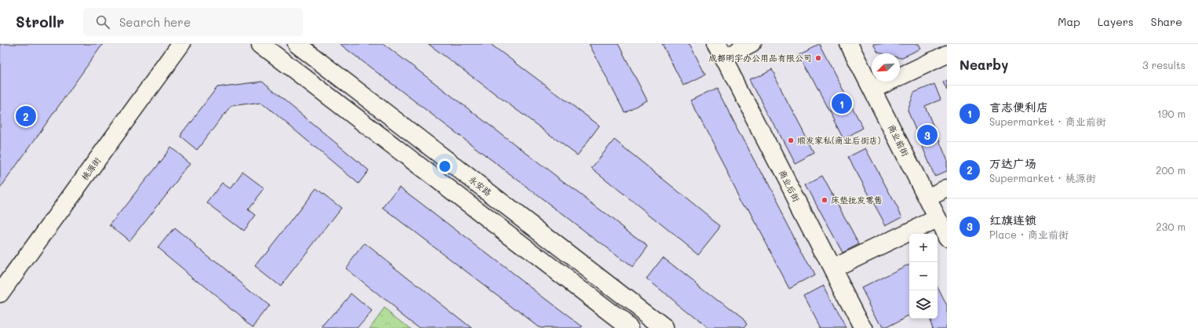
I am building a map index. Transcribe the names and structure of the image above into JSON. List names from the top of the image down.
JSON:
{
  "streets": {
    "street": [
      "商业前街",
      "桃源街",
      "永安路",
      "商业后街"
    ]
  },
  "places": ["成都明宇办公用品有限公司", "顺发家私(商业后街店)", "床垫批发零售"],
  "north": "bottom left",
  "page": {
    "header": "Strollr",
    "search": "Search here",
    "nav": ["Map", "Layers", "Share"],
    "heading": ["Nearby", "3 results"],
    "list": [
      {
        "mark": "1",
        "name": "言志便利店",
        "note": "Supermarket · 商业前街",
        "value": "190 m"
      },
      {
        "mark": "2",
        "name": "万达广场",
        "note": "Supermarket · 桃源街",
        "value": "200 m"
      },
      {
        "mark": "3",
        "name": "红旗连锁",
        "note": "Place · 商业前街",
        "value": "230 m"
      }
    ],
    "pins": ["1", "2", "3"],
    "map_buttons": ["+", "−"]
  }
}
